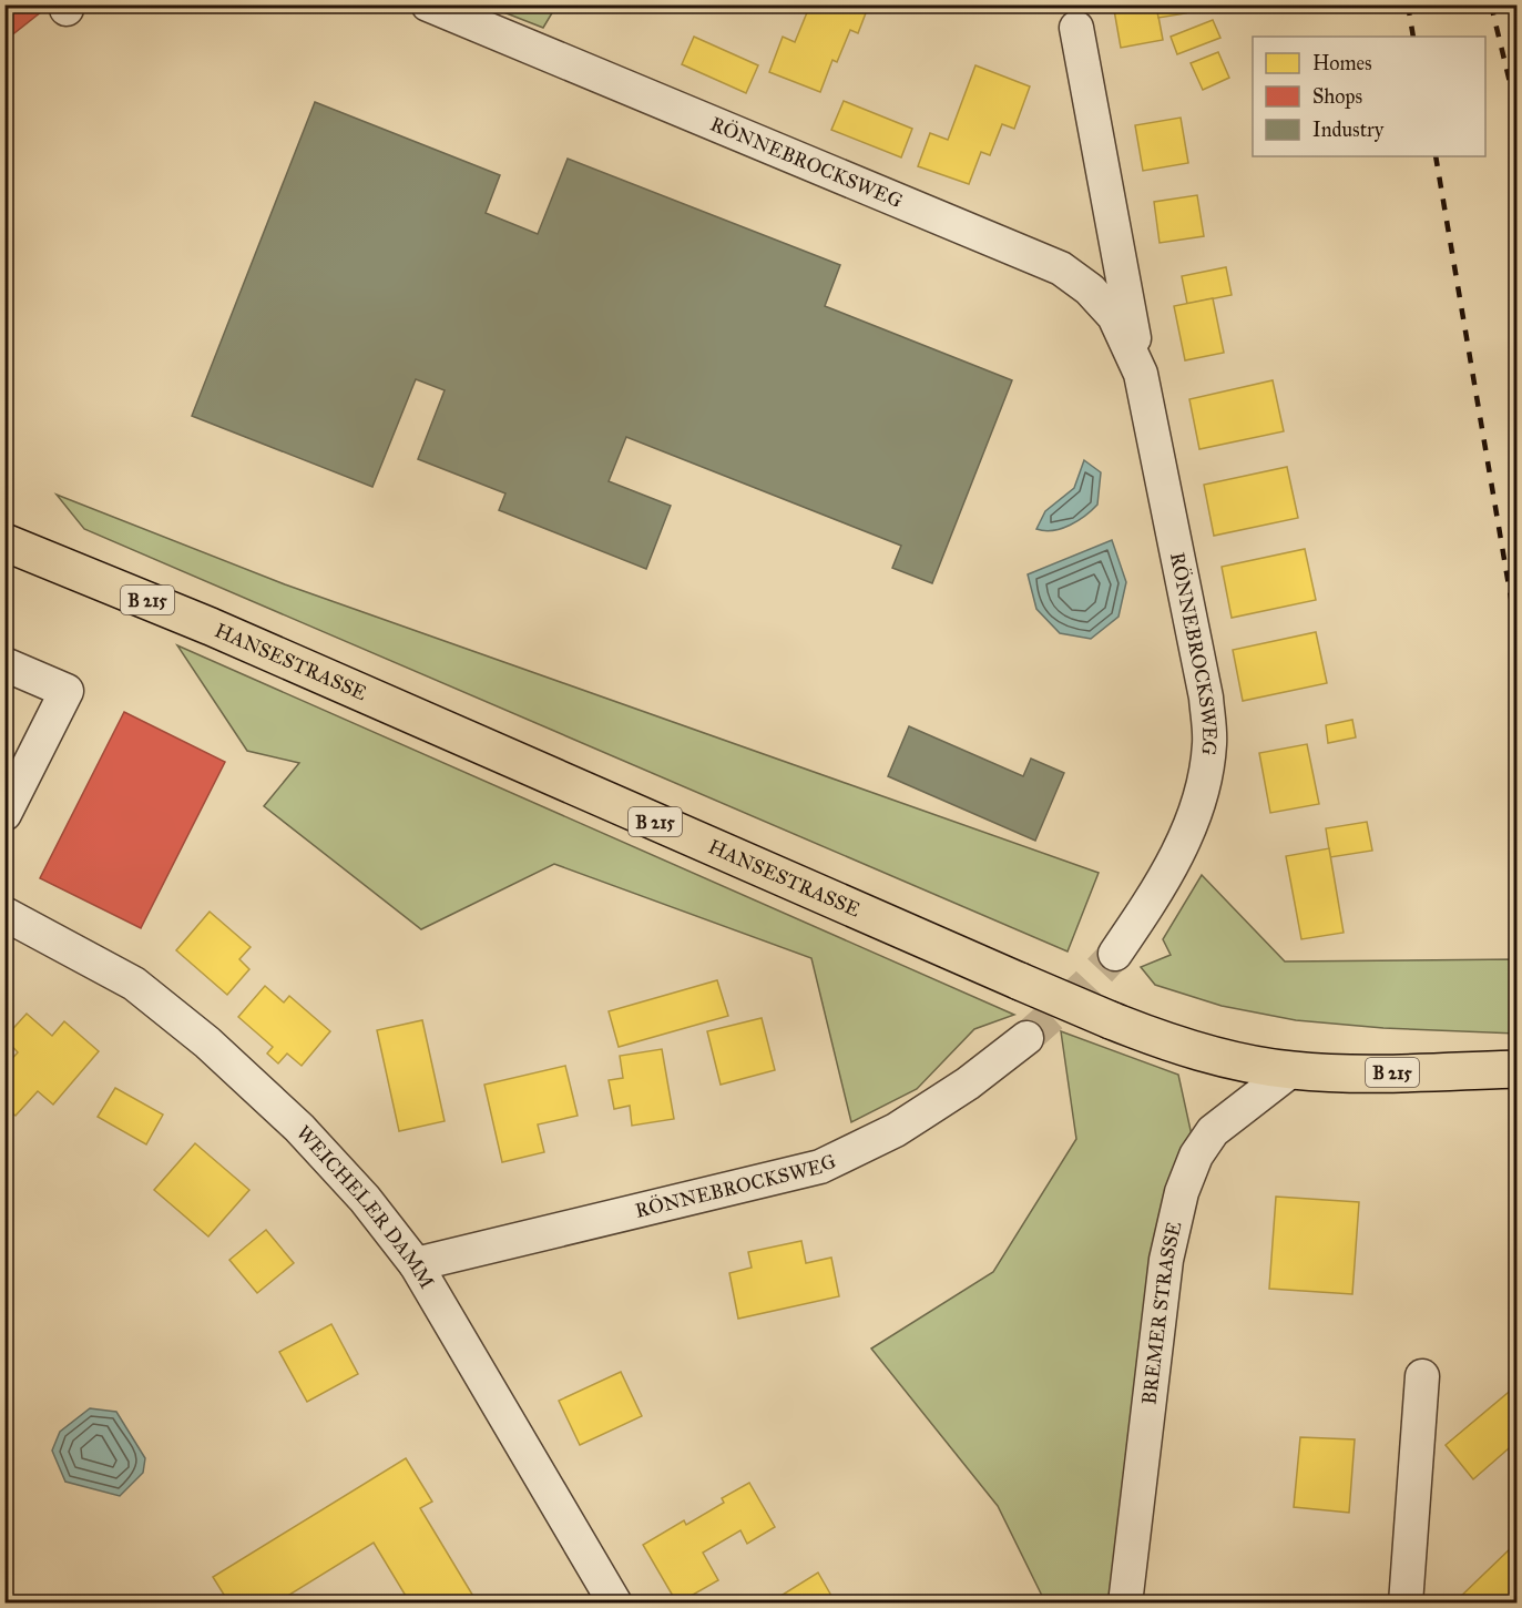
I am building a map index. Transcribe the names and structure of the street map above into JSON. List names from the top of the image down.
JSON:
{
  "streets": {
    "main road": ["B 215", "HANSESTRASSE"],
    "street": ["RÖNNEBROCKSWEG", "WEICHELER DAMM", "BREMER STRASSE"]
  },
  "crossings": [
    ["RÖNNEBROCKSWEG", "WEICHELER DAMM"],
    ["HANSESTRASSE", "BREMER STRASSE"]
  ],
  "legend": ["Homes", "Shops", "Industry"]
}
